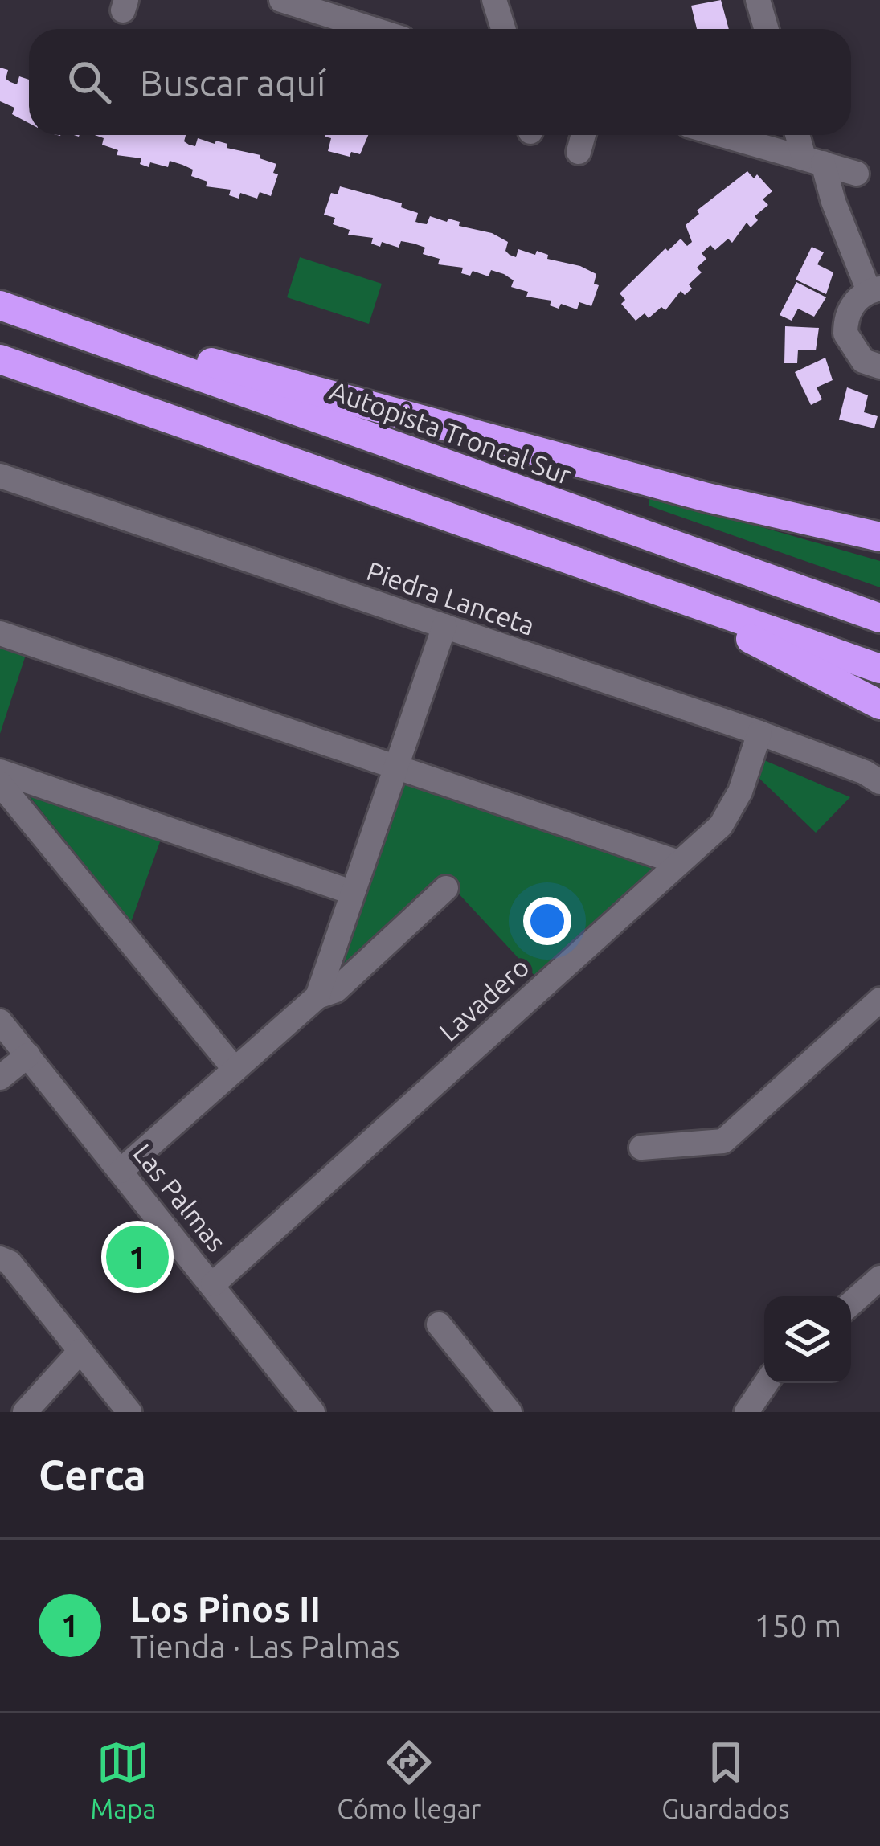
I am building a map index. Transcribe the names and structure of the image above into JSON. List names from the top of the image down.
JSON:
{
  "streets": {
    "highway": ["Autopista Troncal Sur"],
    "street": ["Piedra Lanceta", "Lavadero", "Las Palmas"]
  },
  "crossings": [
    ["Piedra Lanceta", "Lavadero"],
    ["Lavadero", "Las Palmas"]
  ],
  "page": {
    "search": "Buscar aquí",
    "pins": "1",
    "heading": "Cerca",
    "list": [
      {
        "mark": "1",
        "name": "Los Pinos II",
        "note": "Tienda · Las Palmas",
        "value": "150 m"
      }
    ],
    "nav": ["Mapa", "Cómo llegar", "Guardados"]
  }
}
